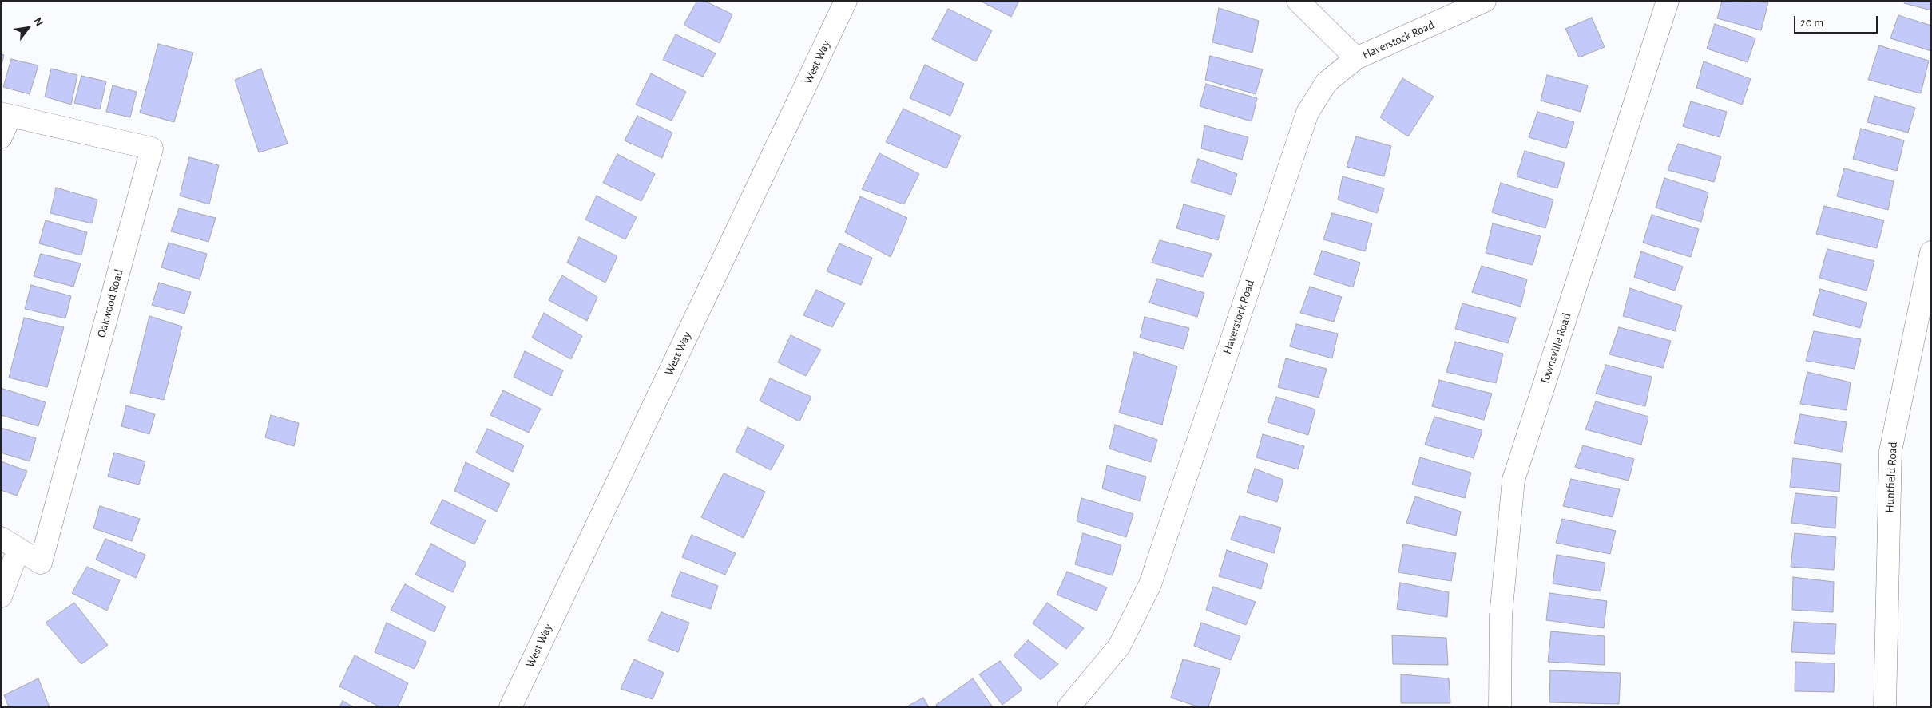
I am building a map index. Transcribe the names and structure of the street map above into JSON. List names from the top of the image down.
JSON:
{
  "streets": {
    "street": [
      "Haverstock Road",
      "West Way",
      "Oakwood Road",
      "Townsville Road",
      "Huntfield Road"
    ]
  },
  "scale_bar": "20 m",
  "north": "top right"
}
